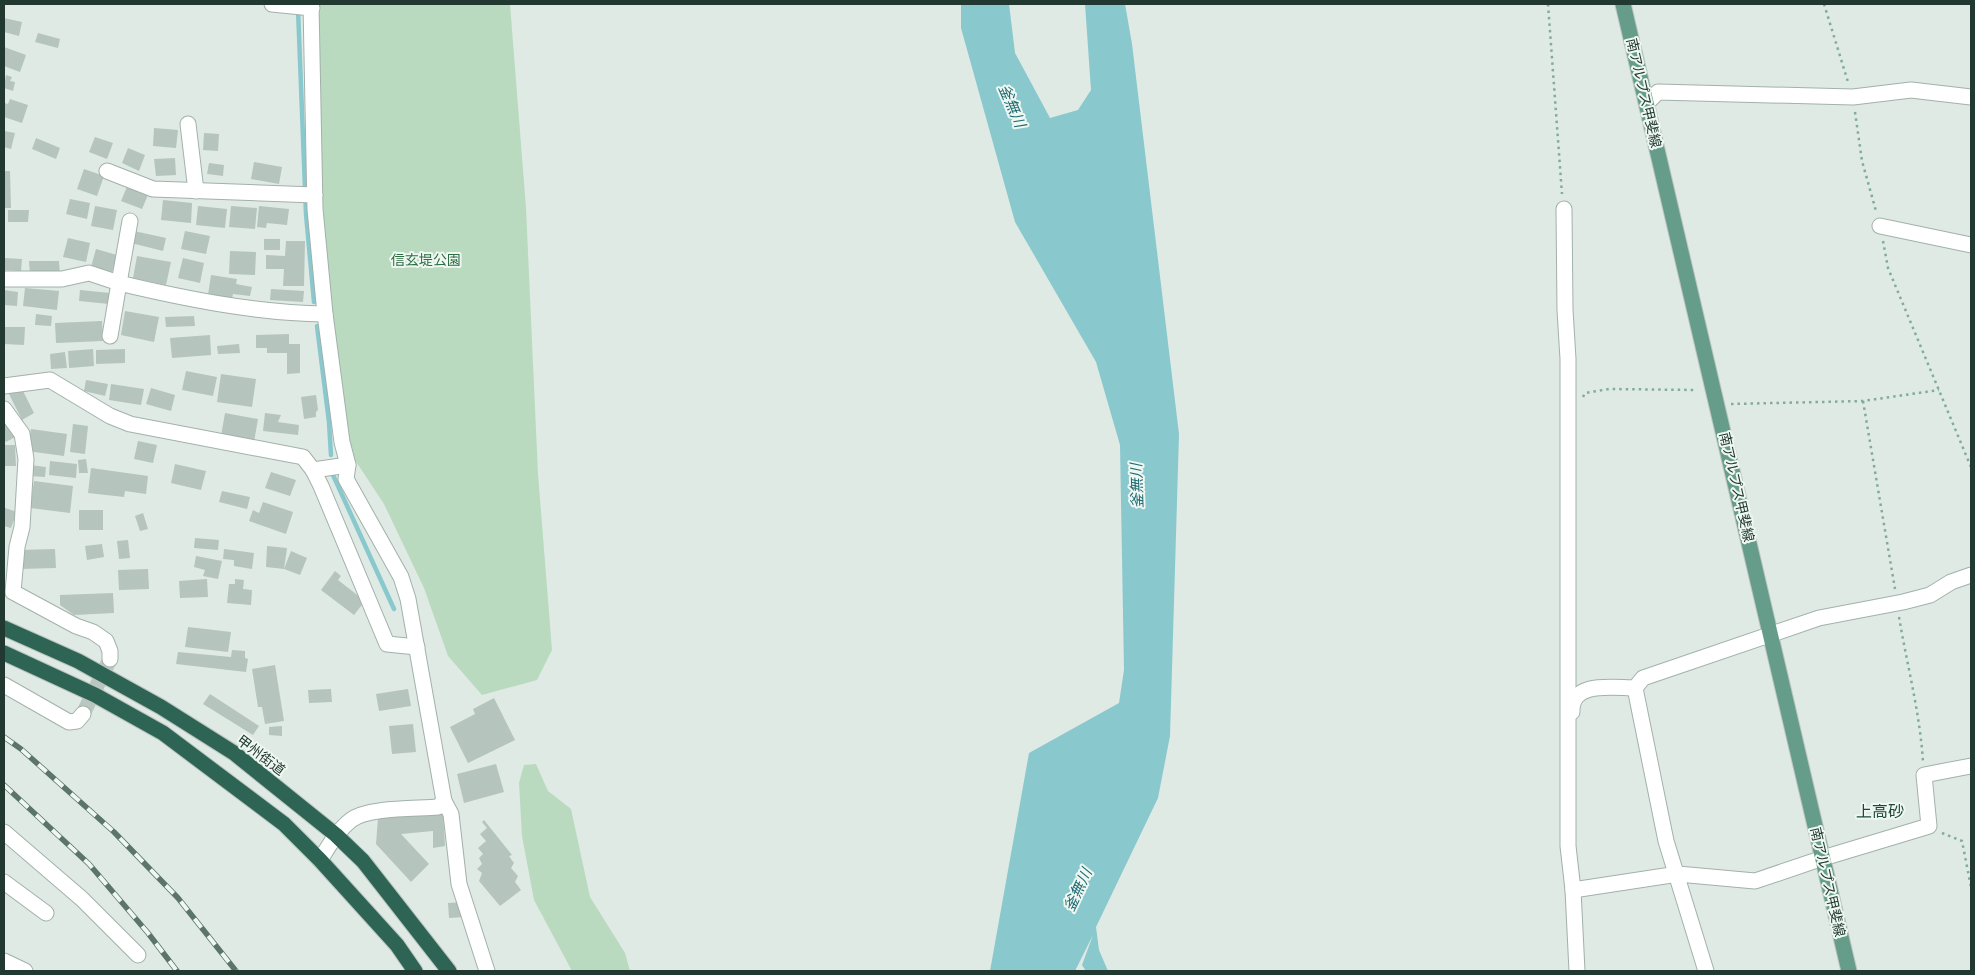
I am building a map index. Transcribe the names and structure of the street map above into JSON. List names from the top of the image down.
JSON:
{
  "streets": {
    "highway": ["甲州街道"],
    "main road": ["南アルプス甲斐線"]
  },
  "districts": ["上高砂"],
  "water": ["釜無川"],
  "parks": ["信玄堤公園"]
}
